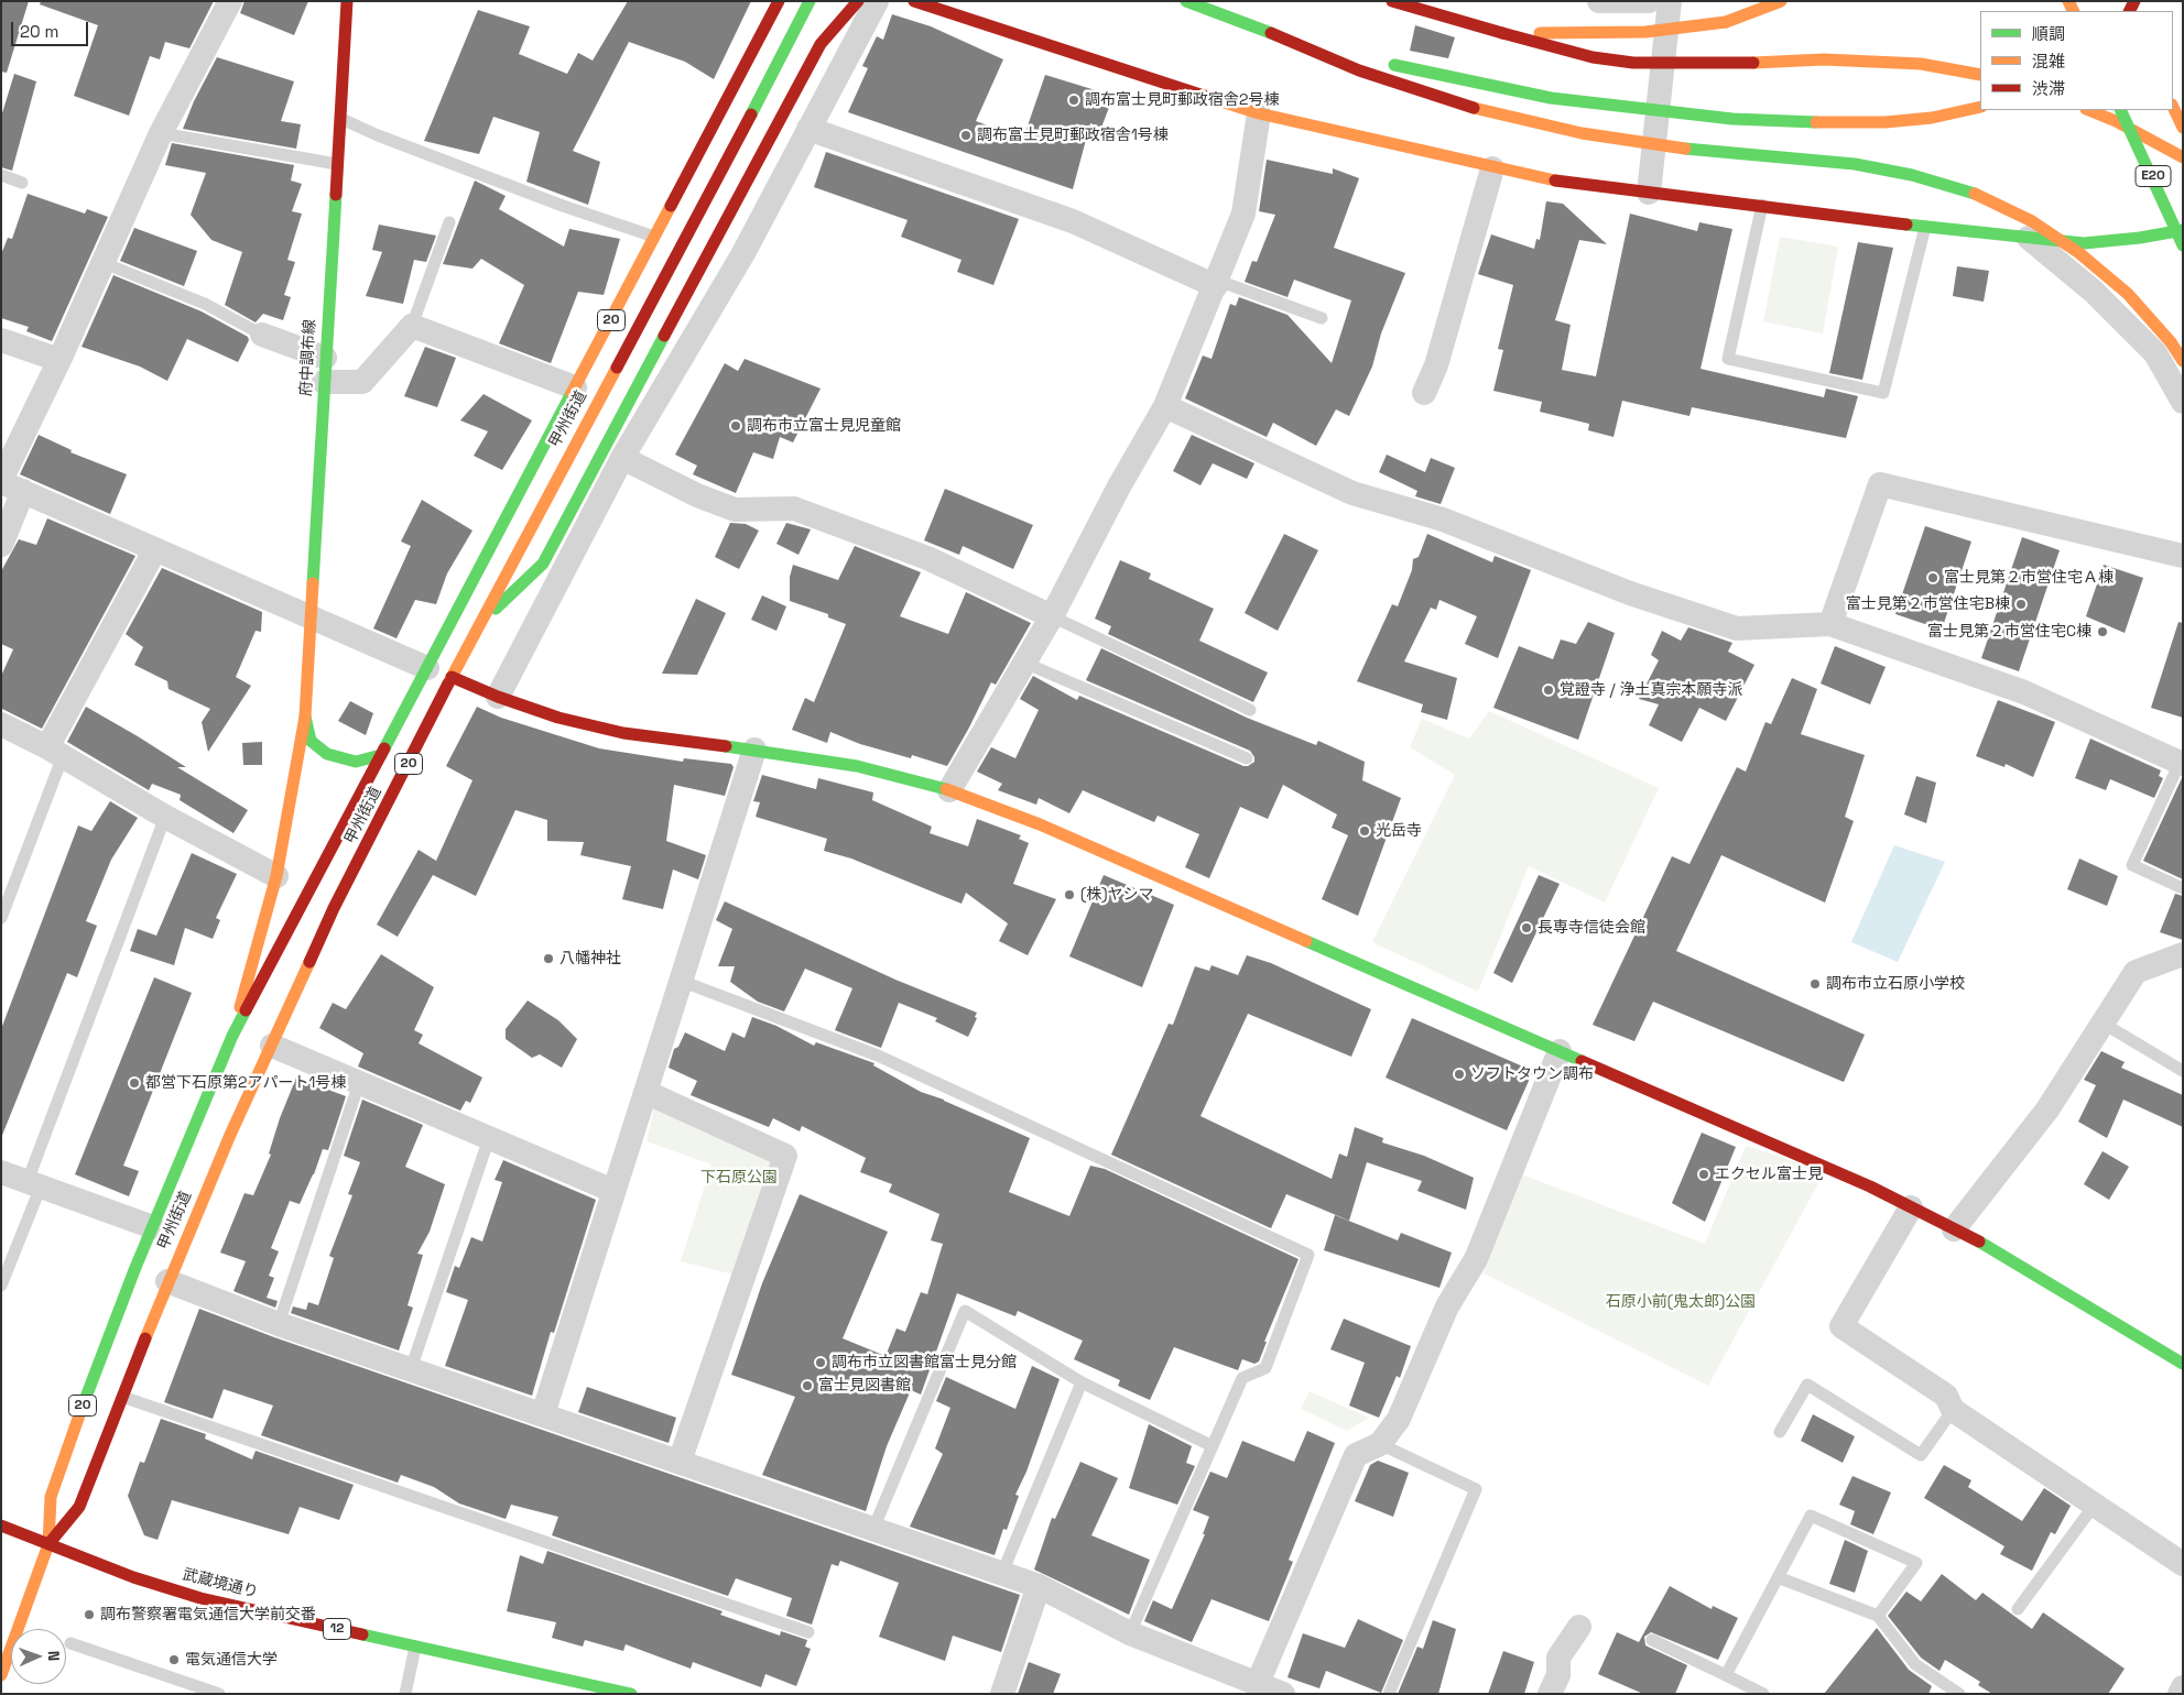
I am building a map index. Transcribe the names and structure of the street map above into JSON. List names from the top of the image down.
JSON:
{
  "streets": {
    "main road": [
      "E20",
      "20",
      "府中調布線",
      "甲州街道",
      "武蔵境通り",
      "12"
    ]
  },
  "crossings": [
    ["甲州街道", "武蔵境通り"]
  ],
  "parks": ["下石原公園", "石原小前(鬼太郎)公園"],
  "places": [
    "調布富士見町郵政宿舎2号棟",
    "調布富士見町郵政宿舎1号棟",
    "調布市立富士見児童館",
    "富士見第２市営住宅Ａ棟",
    "富士見第２市営住宅B棟",
    "富士見第２市営住宅C棟",
    "覚證寺 / 浄土真宗本願寺派",
    "光岳寺",
    "(株)ヤシマ",
    "長専寺信徒会館",
    "八幡神社",
    "調布市立石原小学校",
    "ソフトタウン調布",
    "都営下石原第2アパート1号棟",
    "エクセル富士見",
    "調布市立図書館富士見分館",
    "富士見図書館",
    "調布警察署電気通信大学前交番",
    "電気通信大学"
  ],
  "legend": ["順調", "混雑", "渋滞"],
  "scale_bar": "20 m",
  "north": "right"
}
